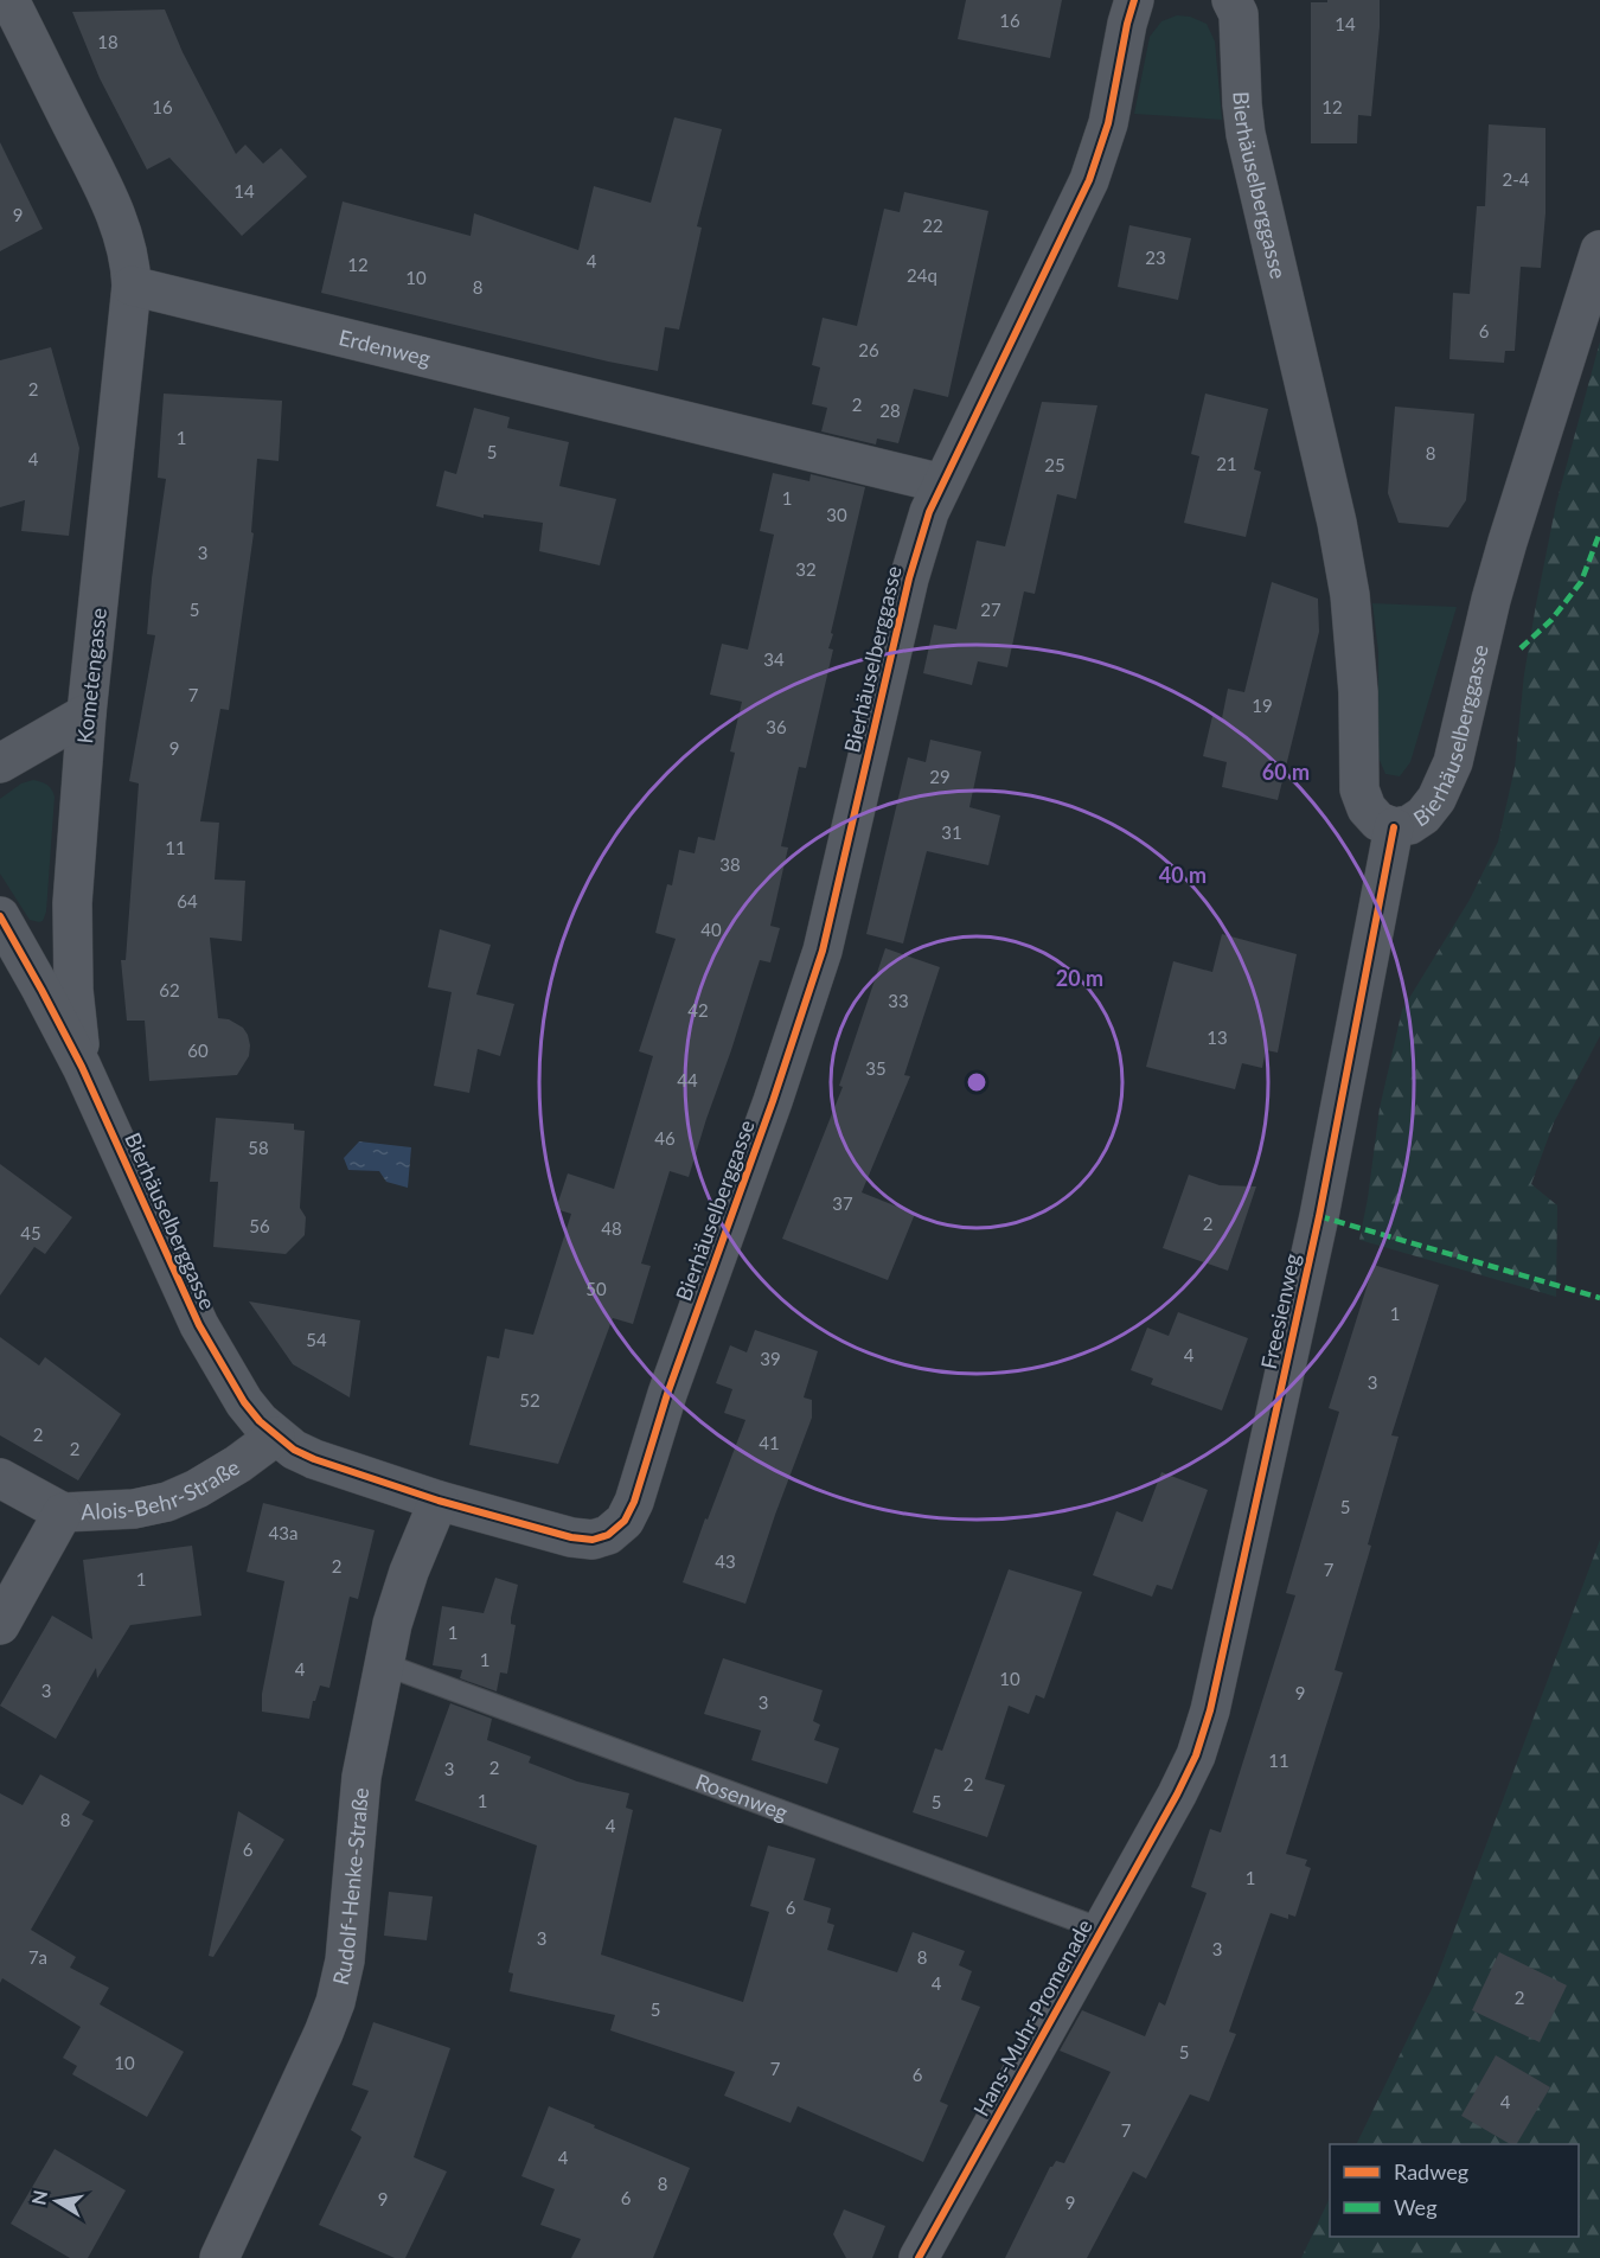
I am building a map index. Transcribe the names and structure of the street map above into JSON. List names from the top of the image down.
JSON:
{
  "streets": {
    "street": [
      "Bierhäuselberggasse",
      "Erdenweg",
      "Kometengasse",
      "Freesienweg",
      "Alois-Behr-Straße",
      "Rudolf-Henke-Straße",
      "Hans-Muhr-Promenade"
    ],
    "lane": ["Rosenweg"]
  },
  "crossings": [
    ["Bierhäuselberggasse", "Erdenweg"],
    ["Bierhäuselberggasse", "Kometengasse"],
    ["Bierhäuselberggasse", "Freesienweg"],
    ["Bierhäuselberggasse", "Alois-Behr-Straße"],
    ["Bierhäuselberggasse", "Rudolf-Henke-Straße"],
    ["Erdenweg", "Kometengasse"],
    ["Freesienweg", "Hans-Muhr-Promenade"],
    ["Rosenweg", "Rudolf-Henke-Straße"],
    ["Rosenweg", "Hans-Muhr-Promenade"]
  ],
  "house_numbers": [
    "16",
    "14",
    "18",
    "16",
    "12",
    "2-4",
    "14",
    "9",
    "22",
    "23",
    "4",
    "12",
    "24q",
    "10",
    "8",
    "6",
    "26",
    "2",
    "2",
    "28",
    "1",
    "5",
    "8",
    "4",
    "21",
    "25",
    "1",
    "30",
    "3",
    "32",
    "5",
    "27",
    "34",
    "7",
    "19",
    "36",
    "9",
    "29",
    "31",
    "11",
    "38",
    "64",
    "40",
    "62",
    "33",
    "42",
    "13",
    "60",
    "35",
    "44",
    "46",
    "58",
    "37",
    "2",
    "56",
    "48",
    "45",
    "50",
    "1",
    "54",
    "4",
    "39",
    "3",
    "52",
    "2",
    "41",
    "2",
    "5",
    "43a",
    "43",
    "2",
    "7",
    "1",
    "1",
    "1",
    "4",
    "10",
    "3",
    "9",
    "3",
    "11",
    "2",
    "3",
    "2",
    "1",
    "5",
    "8",
    "4",
    "6",
    "1",
    "6",
    "3",
    "3",
    "7a",
    "8",
    "4",
    "2",
    "5",
    "5",
    "10",
    "7",
    "6",
    "4",
    "7",
    "4",
    "8",
    "6",
    "9",
    "9"
  ],
  "legend": ["Radweg", "Weg"],
  "north": "left",
  "rings": ["60 m", "40 m", "20 m"]
}
